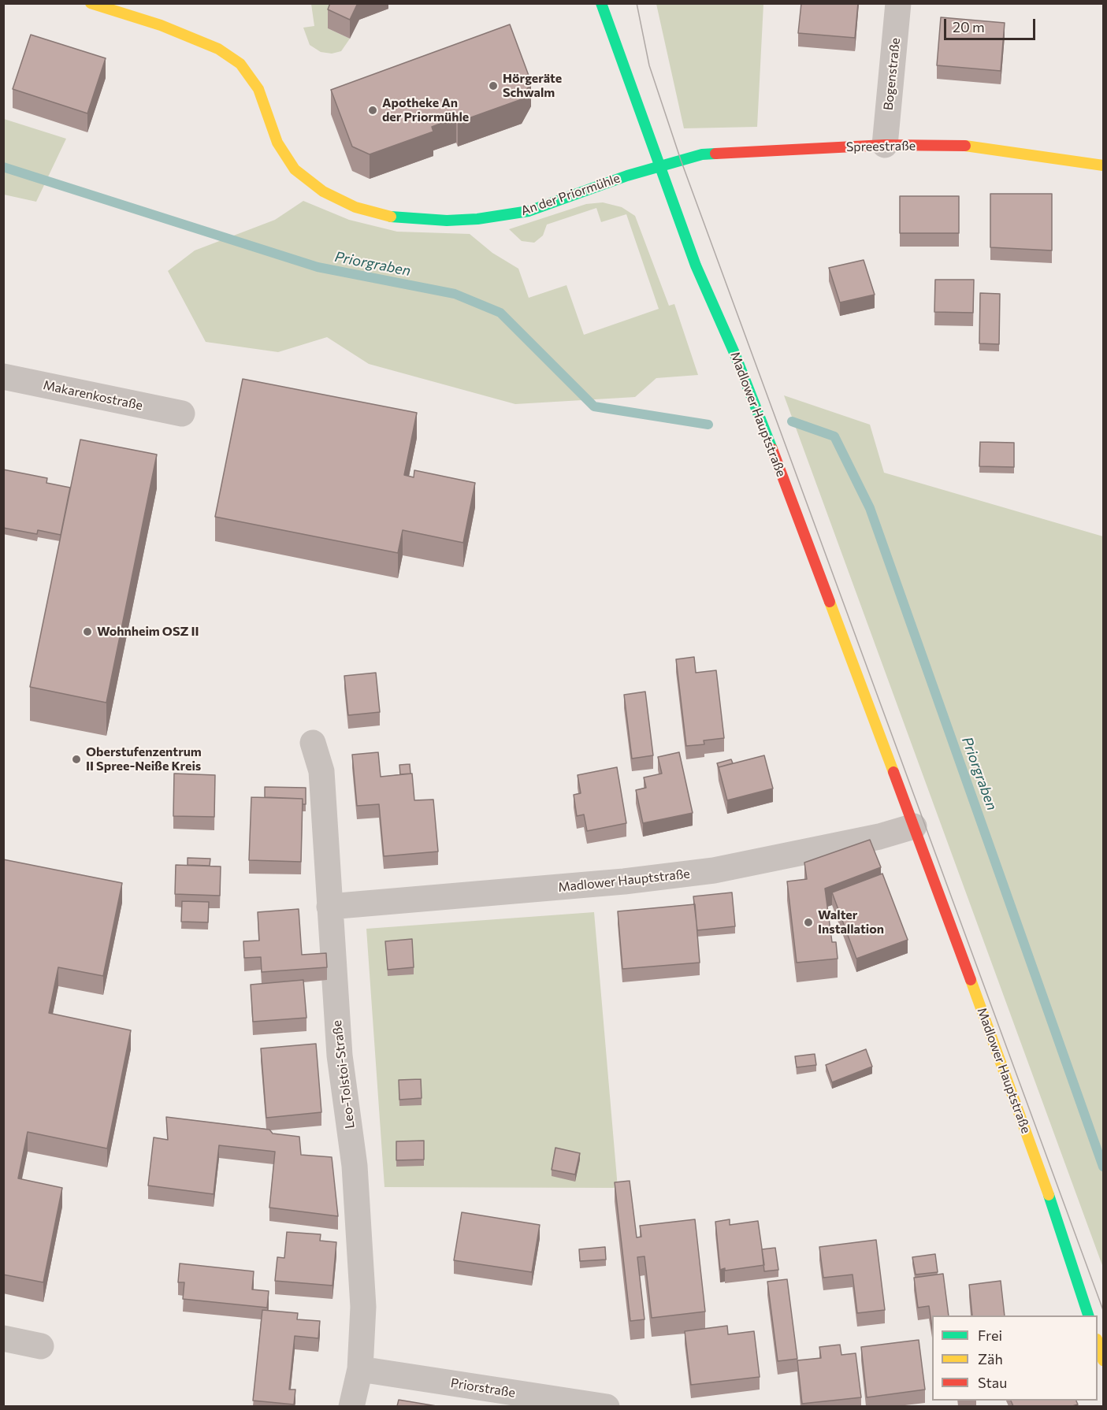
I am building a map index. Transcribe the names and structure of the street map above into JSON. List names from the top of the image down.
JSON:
{
  "streets": {
    "main road": ["Spreestraße", "An der Priormühle", "Madlower Hauptstraße"],
    "street": [
      "Bogenstraße",
      "Makarenkostraße",
      "Leo-Tolstoi-Straße",
      "Priorstraße"
    ]
  },
  "crossings": [
    ["Bogenstraße", "Spreestraße"],
    ["Spreestraße", "An der Priormühle"],
    ["Spreestraße", "Madlower Hauptstraße"],
    ["An der Priormühle", "Madlower Hauptstraße"],
    ["Madlower Hauptstraße", "Leo-Tolstoi-Straße"],
    ["Leo-Tolstoi-Straße", "Priorstraße"]
  ],
  "water": ["Priorgraben"],
  "places": [
    "Hörgeräte Schwalm",
    "Apotheke An der Priormühle",
    "Wohnheim OSZ II",
    "Oberstufenzentrum II Spree-Neiße Kreis",
    "Walter Installation"
  ],
  "legend": ["Frei", "Zäh", "Stau"],
  "scale_bar": "20 m"
}
